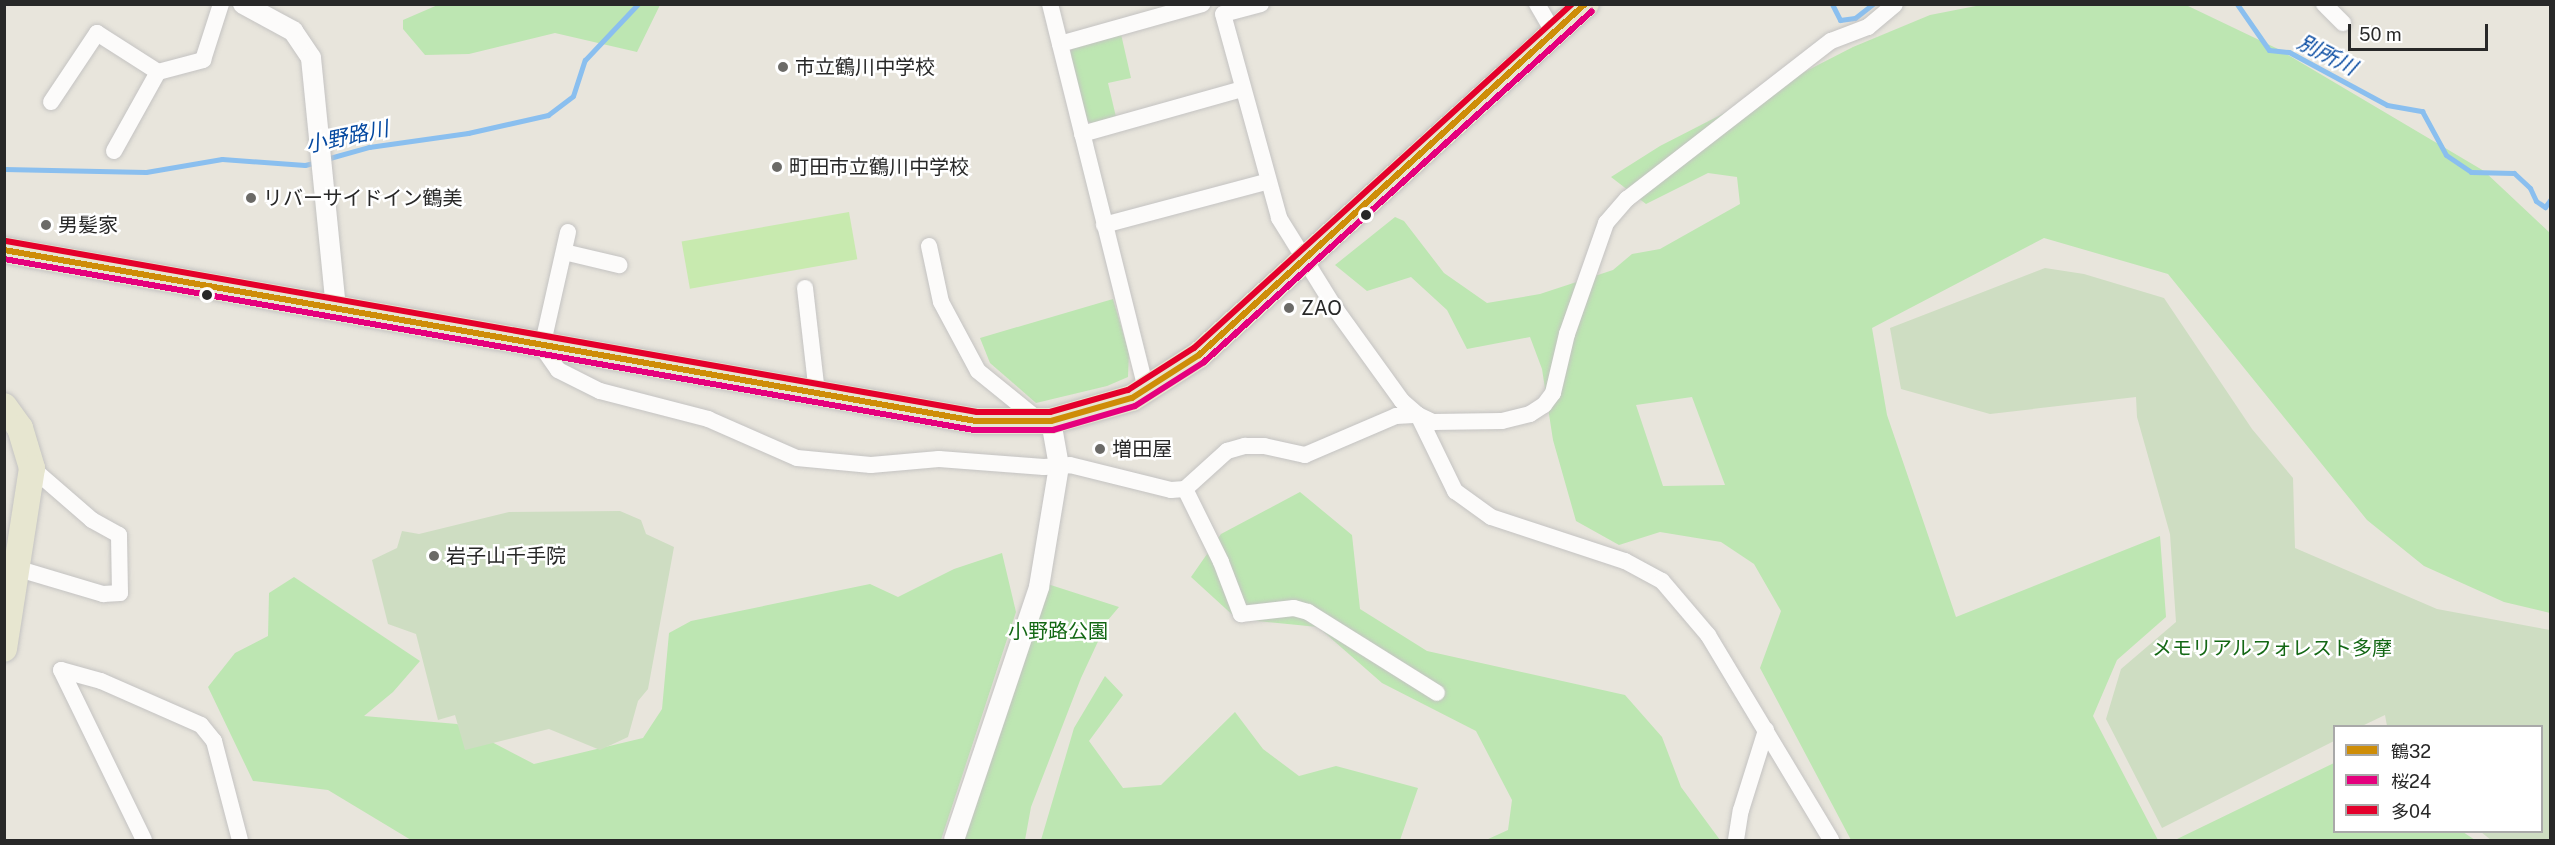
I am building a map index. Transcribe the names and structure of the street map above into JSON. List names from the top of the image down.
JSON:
{
  "water": ["別所川", "小野路川"],
  "parks": ["小野路公園", "メモリアルフォレスト多摩"],
  "places": [
    "市立鶴川中学校",
    "町田市立鶴川中学校",
    "リバーサイドイン鶴美",
    "男髪家",
    "ZAO",
    "増田屋",
    "岩子山千手院"
  ],
  "lines": ["transit line 鶴32", "transit line 多04", "transit line 桜24"],
  "legend": ["鶴32", "桜24", "多04"],
  "scale_bar": "50 m"
}
